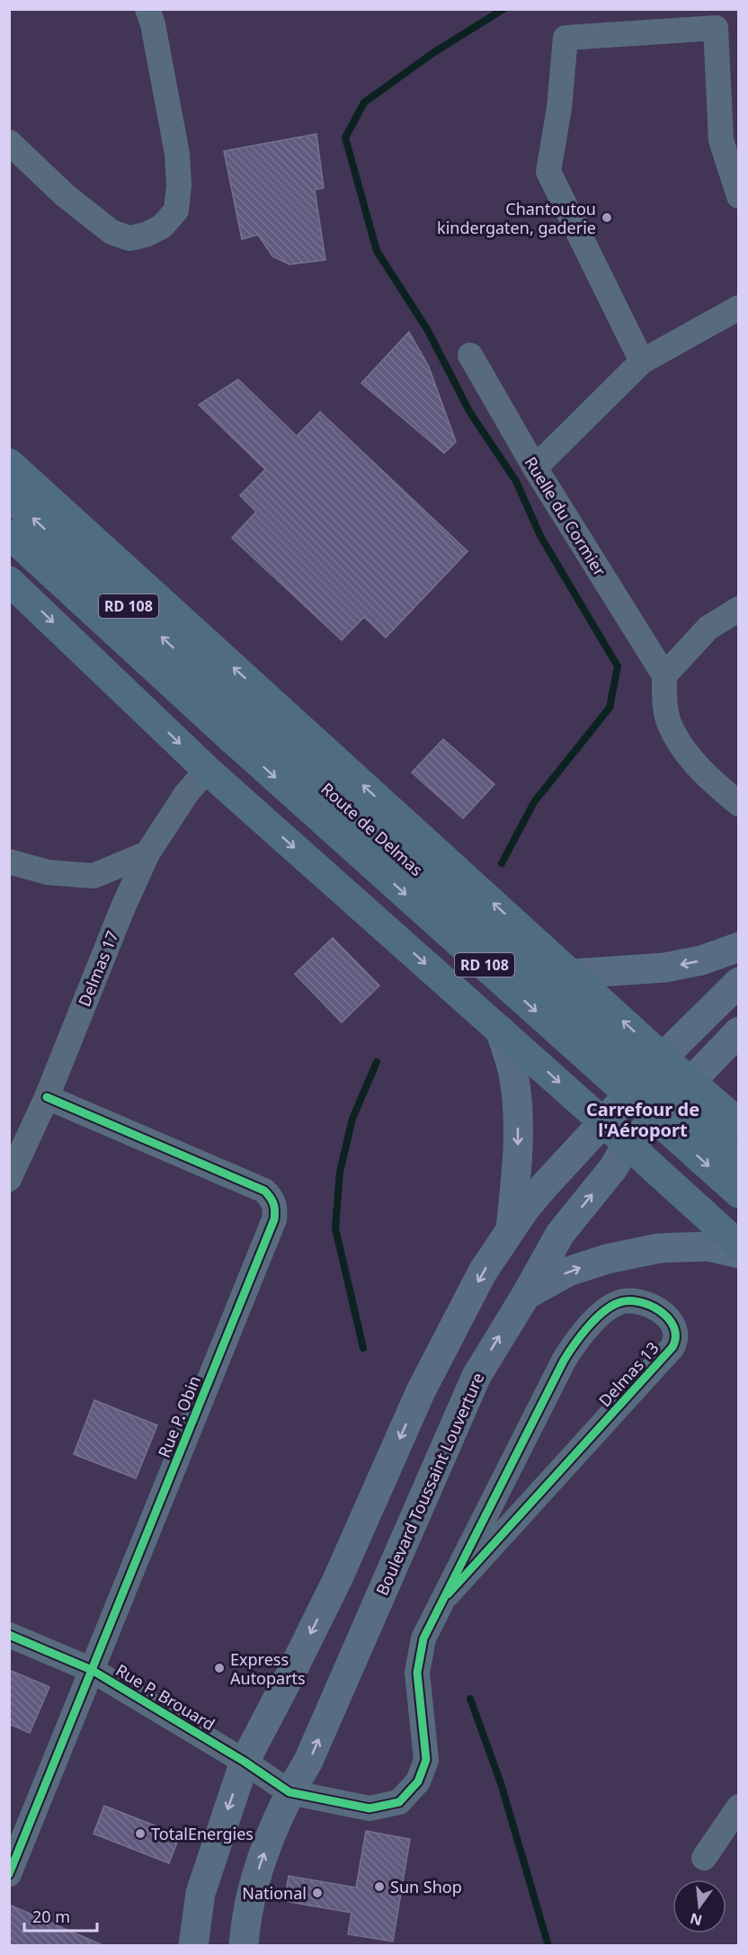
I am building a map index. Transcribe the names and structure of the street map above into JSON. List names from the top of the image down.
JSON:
{
  "streets": {
    "main road": ["RD 108", "Route de Delmas", "Boulevard Toussaint Louverture"],
    "street": [
      "Ruelle du Cormier",
      "Delmas 17",
      "Delmas 13",
      "Rue P. Obin",
      "Rue P. Brouard"
    ]
  },
  "crossings": [
    ["Delmas 17", "Rue P. Obin"],
    ["Delmas 13", "Boulevard Toussaint Louverture"],
    ["Delmas 13", "Rue P. Brouard"],
    ["Rue P. Obin", "Rue P. Brouard"],
    ["Boulevard Toussaint Louverture", "Rue P. Brouard"]
  ],
  "districts": ["Carrefour de l'Aéroport"],
  "places": [
    "Chantoutou kindergaten, gaderie",
    "Express Autoparts",
    "TotalEnergies",
    "Sun Shop",
    "National"
  ],
  "scale_bar": "20 m",
  "north": "bottom"
}
